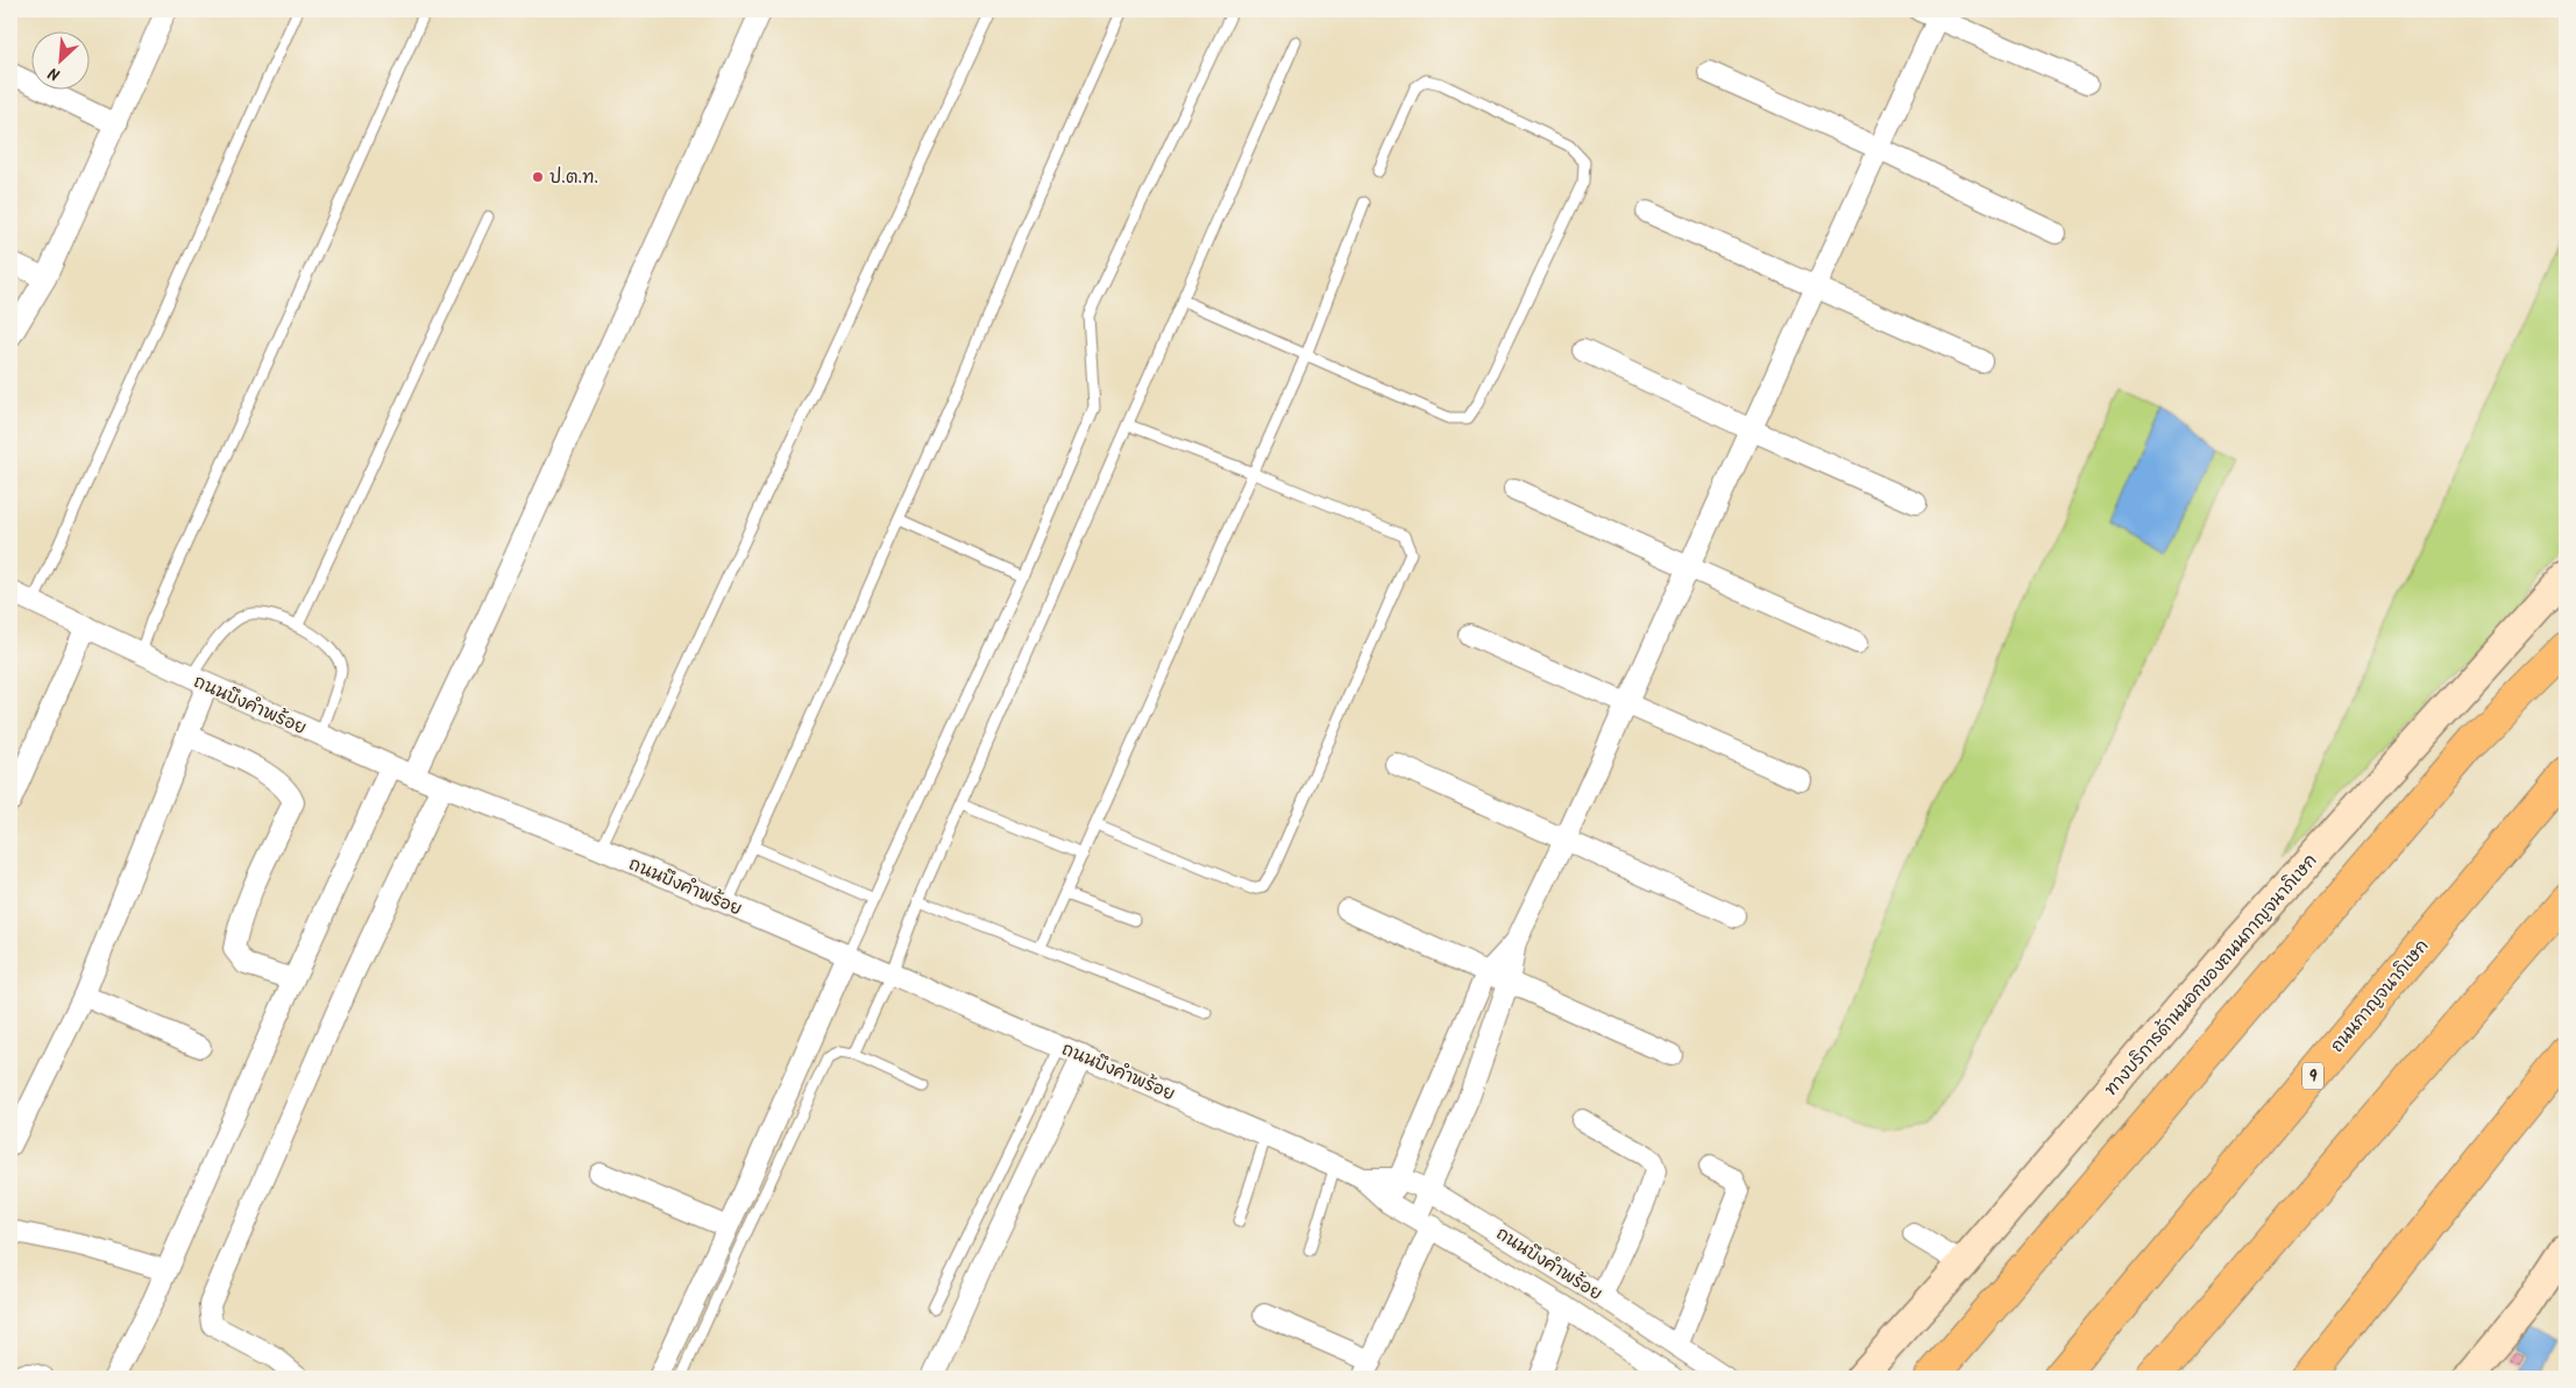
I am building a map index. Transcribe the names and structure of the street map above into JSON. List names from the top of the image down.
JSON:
{
  "streets": {
    "highway": ["ถนนกาญจนาภิเษก", "9"],
    "main road": ["ทางบริการด้านนอกของถนนกาญจนาภิเษก"],
    "street": ["ถนนบึงคำพร้อย"]
  },
  "places": ["ป.ต.ท."],
  "north": "bottom left"
}
